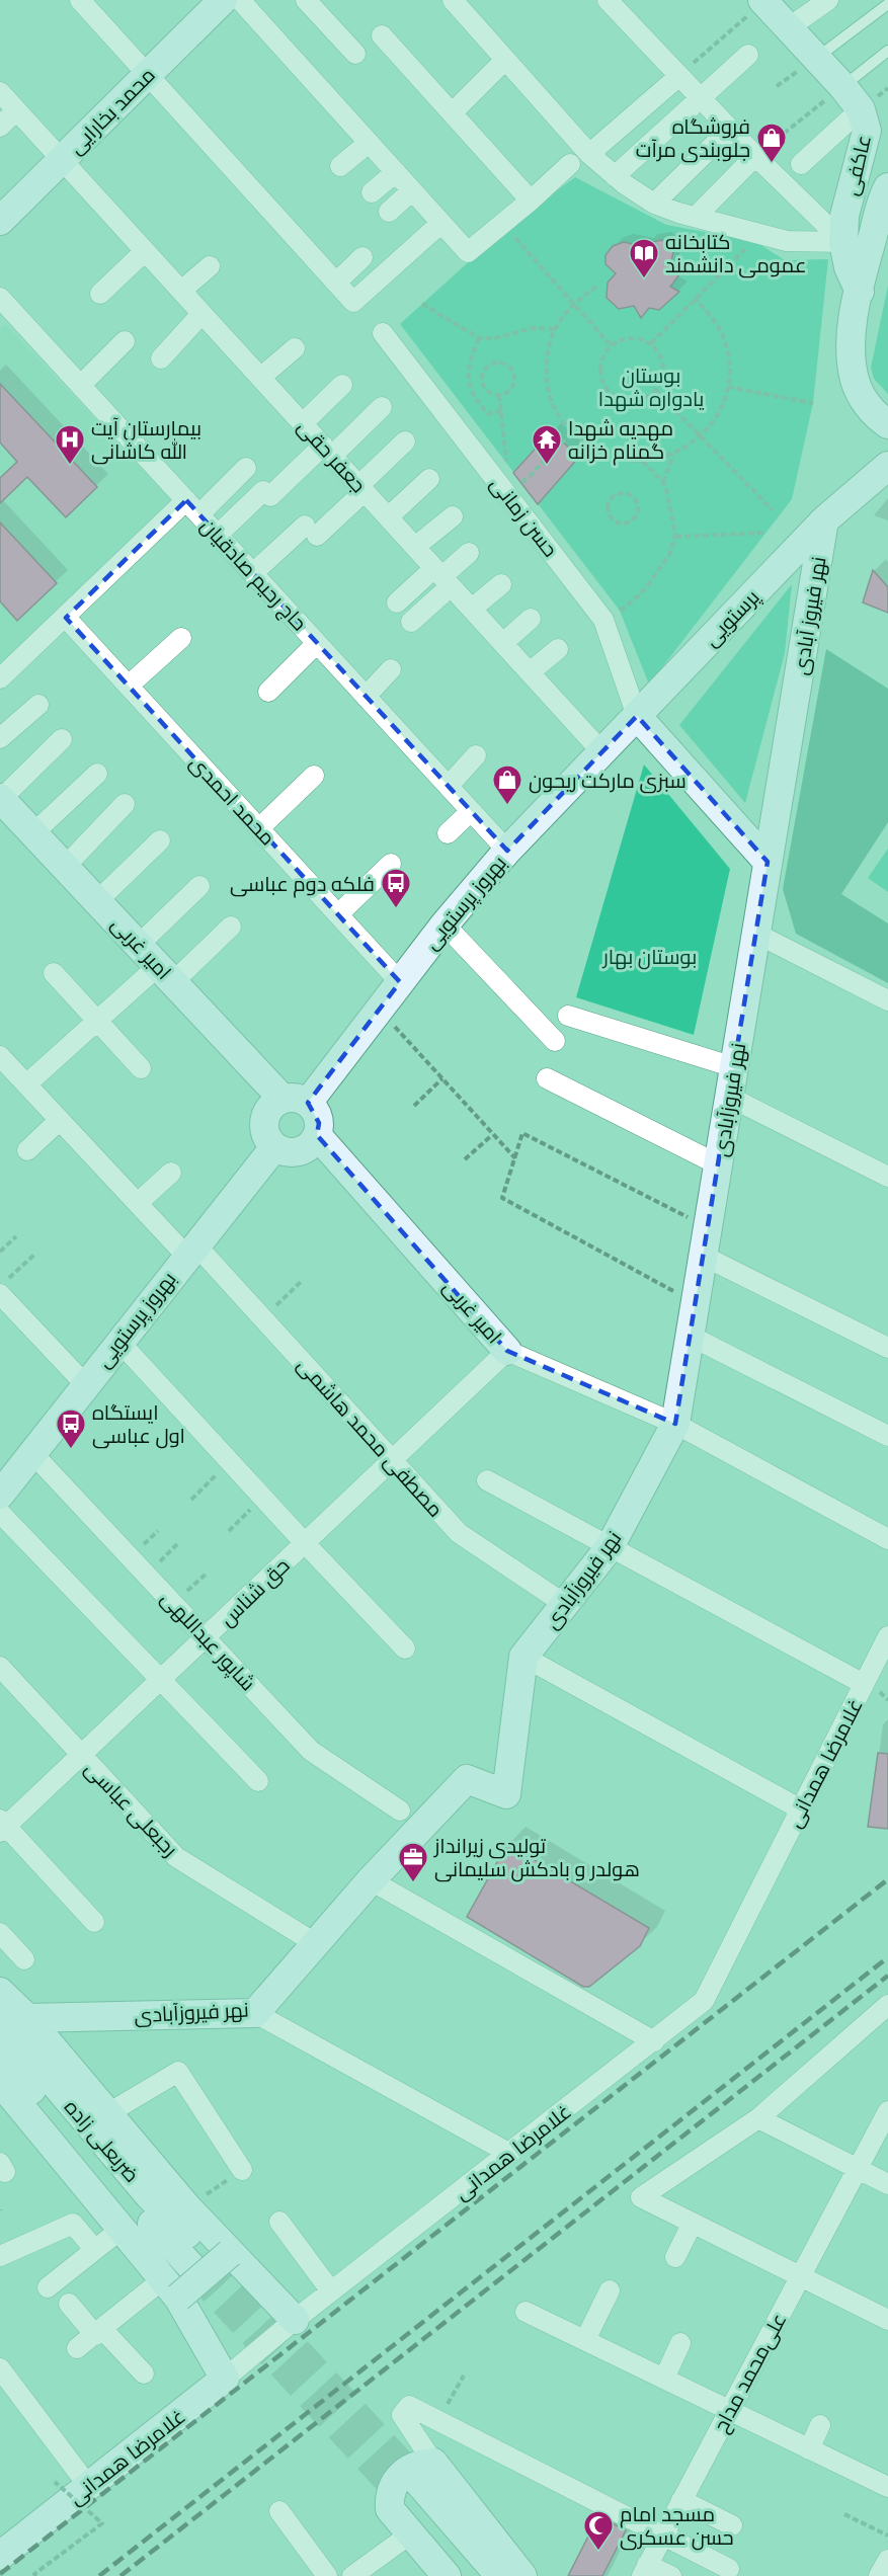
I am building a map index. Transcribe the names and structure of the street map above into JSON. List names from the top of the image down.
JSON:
{
  "streets": {
    "main road": [
      "محمد بخارایی",
      "عاکفی",
      "نهر فیروز آبادی",
      "پرستویی",
      "بهروز پرستویی",
      "امیر غربی",
      "نهر فیروزآبادی",
      "غلامرضا همدانی",
      "ضربعلی زاده"
    ],
    "street": [
      "جعفر حقی",
      "حسن زمانی",
      "حاج رحیم صادقیان",
      "محمد احمدی",
      "مصطفی محمد هاشمی",
      "حق شناس",
      "شاپور عبداللهی",
      "رجبعلی عباسی",
      "علی‌محمد مداح"
    ]
  },
  "crossings": [
    ["محمد بخارایی", "جعفر حقی"],
    ["جعفر حقی", "بهروز پرستویی"],
    ["حسن زمانی", "پرستویی"],
    ["حسن زمانی", "بهروز پرستویی"],
    ["حاج رحیم صادقیان", "بهروز پرستویی"],
    ["نهر فیروز آبادی", "پرستویی"],
    ["نهر فیروز آبادی", "نهر فیروزآبادی"],
    ["پرستویی", "بهروز پرستویی"],
    ["محمد احمدی", "بهروز پرستویی"],
    ["بهروز پرستویی", "امیر غربی"],
    ["بهروز پرستویی", "مصطفی محمد هاشمی"],
    ["بهروز پرستویی", "شاپور عبداللهی"],
    ["امیر غربی", "حق شناس"],
    ["نهر فیروزآبادی", "مصطفی محمد هاشمی"],
    ["نهر فیروزآبادی", "رجبعلی عباسی"],
    ["نهر فیروزآبادی", "ضربعلی زاده"],
    ["مصطفی محمد هاشمی", "حق شناس"],
    ["حق شناس", "شاپور عبداللهی"],
    ["حق شناس", "رجبعلی عباسی"]
  ],
  "parks": ["بوستان یادواره شهدا", "بوستان بهار"],
  "places": {
    "shop": ["فروشگاه جلوبندی مرآت", "سبزی مارکت ریحون"],
    "library": ["کتابخانه عمومی دانشمند"],
    "hospital": ["بیمارستان آیت الله کاشانی"],
    "temple": ["مهدیه شهدا گمنام خزانه"],
    "bus stop": ["فلکه دوم عباسی", "ایستگاه اول عباسی"],
    "office": ["تولیدی زیرانداز هولدر و بادکش سلیمانی"],
    "mosque": ["مسجد امام حسن عسکری"]
  }
}
